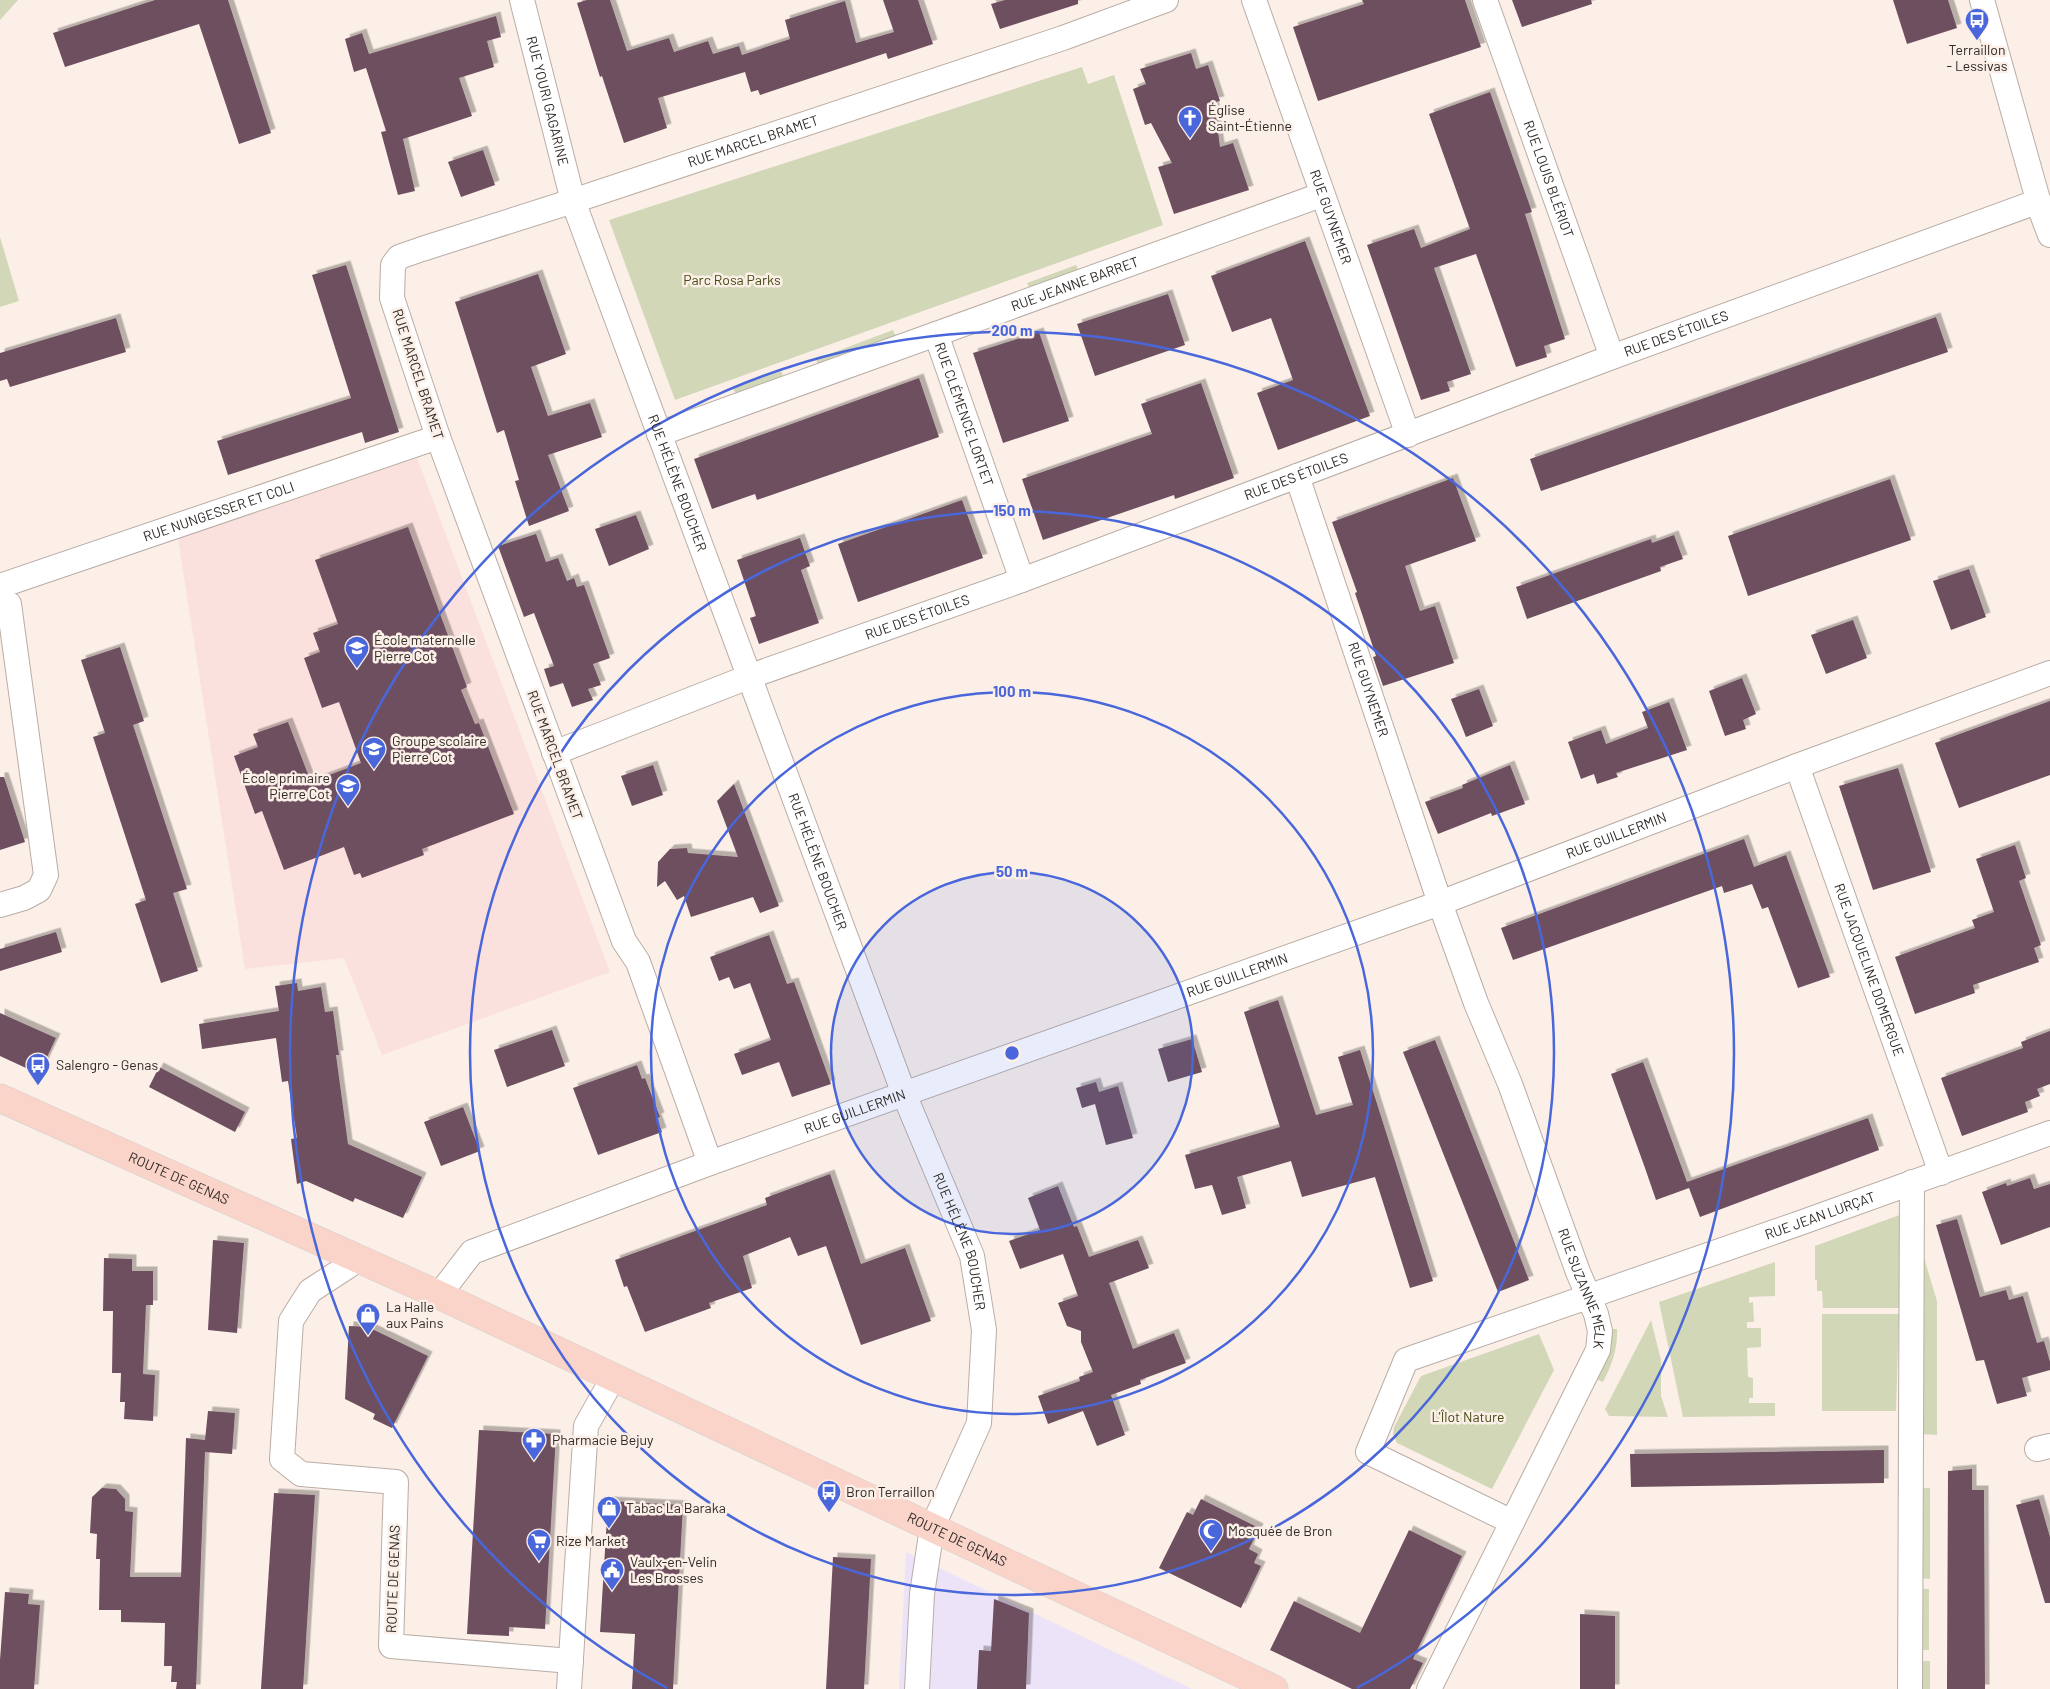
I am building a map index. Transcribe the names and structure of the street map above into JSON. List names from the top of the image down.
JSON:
{
  "streets": {
    "main road": ["ROUTE DE GENAS"],
    "street": [
      "RUE YOURI GAGARINE",
      "RUE MARCEL BRAMET",
      "RUE LOUIS BLÉRIOT",
      "RUE GUYNEMER",
      "RUE JEANNE BARRET",
      "RUE DES ÉTOILES",
      "RUE CLÉMENCE LORTET",
      "RUE HÉLÈNE BOUCHER",
      "RUE NUNGESSER ET COLI",
      "RUE GUILLERMIN",
      "RUE JACQUELINE DOMERGUE",
      "RUE JEAN LURÇAT",
      "RUE SUZANNE MELK"
    ]
  },
  "crossings": [
    ["RUE YOURI GAGARINE", "RUE MARCEL BRAMET"],
    ["RUE YOURI GAGARINE", "RUE HÉLÈNE BOUCHER"],
    ["RUE MARCEL BRAMET", "RUE DES ÉTOILES"],
    ["RUE MARCEL BRAMET", "RUE HÉLÈNE BOUCHER"],
    ["RUE MARCEL BRAMET", "RUE NUNGESSER ET COLI"],
    ["RUE MARCEL BRAMET", "RUE GUILLERMIN"],
    ["RUE LOUIS BLÉRIOT", "RUE DES ÉTOILES"],
    ["RUE GUYNEMER", "RUE JEANNE BARRET"],
    ["RUE GUYNEMER", "RUE DES ÉTOILES"],
    ["RUE GUYNEMER", "RUE GUILLERMIN"],
    ["RUE GUYNEMER", "RUE SUZANNE MELK"],
    ["RUE JEANNE BARRET", "RUE CLÉMENCE LORTET"],
    ["RUE JEANNE BARRET", "RUE HÉLÈNE BOUCHER"],
    ["RUE DES ÉTOILES", "RUE CLÉMENCE LORTET"],
    ["RUE DES ÉTOILES", "RUE HÉLÈNE BOUCHER"],
    ["RUE HÉLÈNE BOUCHER", "RUE GUILLERMIN"],
    ["RUE HÉLÈNE BOUCHER", "ROUTE DE GENAS"],
    ["RUE GUILLERMIN", "RUE JACQUELINE DOMERGUE"],
    ["RUE GUILLERMIN", "ROUTE DE GENAS"],
    ["RUE GUILLERMIN", "RUE SUZANNE MELK"],
    ["RUE JACQUELINE DOMERGUE", "RUE JEAN LURÇAT"],
    ["RUE JEAN LURÇAT", "RUE SUZANNE MELK"]
  ],
  "parks": ["Parc Rosa Parks", "L'Îlot Nature"],
  "places": {
    "bus stop": ["Terraillon - Lessivas", "Salengro - Genas", "Bron Terraillon"],
    "church": ["Église Saint-Étienne"],
    "school or university": ["École maternelle Pierre Cot", "Groupe scolaire Pierre Cot", "École primaire Pierre Cot"],
    "shop": ["La Halle aux Pains", "Tabac La Baraka"],
    "pharmacy": ["Pharmacie Bejuy"],
    "mosque": ["Mosquée de Bron"],
    "supermarket": ["Rize Market"],
    "public building": ["Vaulx-en-Velin Les Brosses"]
  },
  "rings": [
    "200 m",
    "150 m",
    "100 m",
    "50 m"
  ]
}
